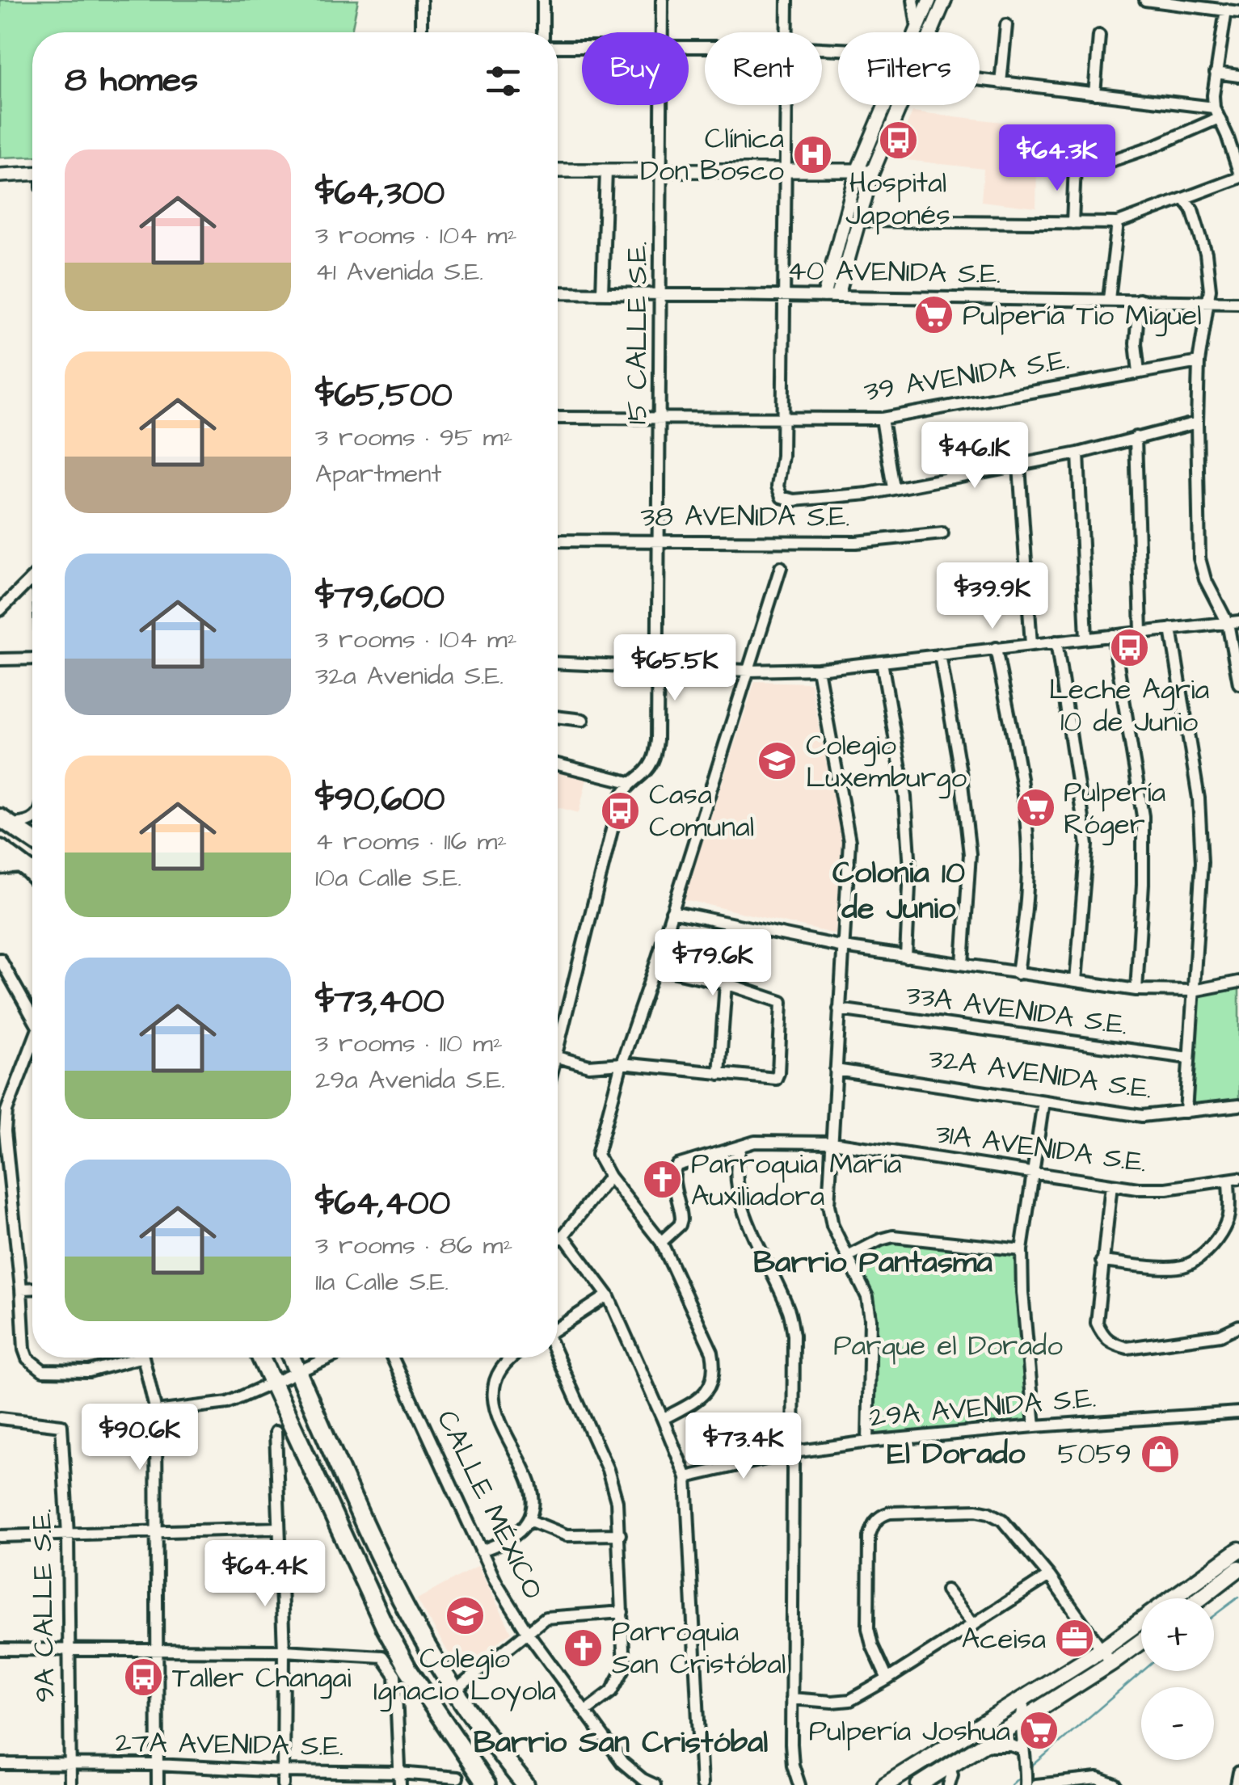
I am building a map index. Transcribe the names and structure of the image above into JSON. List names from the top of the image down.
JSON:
{
  "streets": {
    "street": [
      "40 AVENIDA S.E.",
      "15 CALLE S.E.",
      "39 AVENIDA S.E.",
      "38 AVENIDA S.E.",
      "33A AVENIDA S.E.",
      "32A AVENIDA S.E.",
      "31A AVENIDA S.E.",
      "29A AVENIDA S.E.",
      "CALLE MÉXICO",
      "9A CALLE S.E.",
      "27A AVENIDA S.E."
    ]
  },
  "crossings": [
    ["40 AVENIDA S.E.", "15 CALLE S.E."],
    ["15 CALLE S.E.", "39 AVENIDA S.E."],
    ["15 CALLE S.E.", "38 AVENIDA S.E."],
    ["9A CALLE S.E.", "27A AVENIDA S.E."]
  ],
  "districts": [
    "Colonia 10 de Junio",
    "Barrio Pantasma",
    "El Dorado",
    "Barrio San Cristóbal"
  ],
  "parks": ["Parque el Dorado"],
  "places": {
    "bus stop": [
      "Hospital Japonés",
      "Leche Agria 10 de Junio",
      "Casa Comunal",
      "Taller Changai"
    ],
    "hospital": ["Clínica Don Bosco"],
    "supermarket": ["Pulpería Tio Miguel", "Pulpería Róger", "Pulpería Joshua"],
    "school or university": ["Colegio Luxemburgo", "Colegio Ignacio Loyola"],
    "church": ["Parroquia María Auxiliadora", "Parroquia San Cristóbal"],
    "shop": ["5059"],
    "office": ["Aceisa"]
  },
  "page": {
    "chip": ["Buy", "Rent", "Filters"],
    "heading": "8 homes",
    "price": [
      "$64.3K",
      "$46.1K",
      "$39.9K",
      "$65.5K",
      "$79.6K",
      "$90.6K",
      "$73.4K",
      "$64.4K"
    ],
    "list": [
      {
        "name": "$64,300",
        "note": "3 rooms · 104 m² · 41 Avenida S.E."
      },
      {
        "name": "$65,500",
        "note": "3 rooms · 95 m² · Apartment"
      },
      {
        "name": "$79,600",
        "note": "3 rooms · 104 m² · 32a Avenida S.E."
      },
      {
        "name": "$90,600",
        "note": "4 rooms · 116 m² · 10a Calle S.E."
      },
      {
        "name": "$73,400",
        "note": "3 rooms · 110 m² · 29a Avenida S.E."
      },
      {
        "name": "$64,400",
        "note": "3 rooms · 86 m² · 11a Calle S.E."
      }
    ],
    "map_buttons": ["+", "−"]
  }
}
